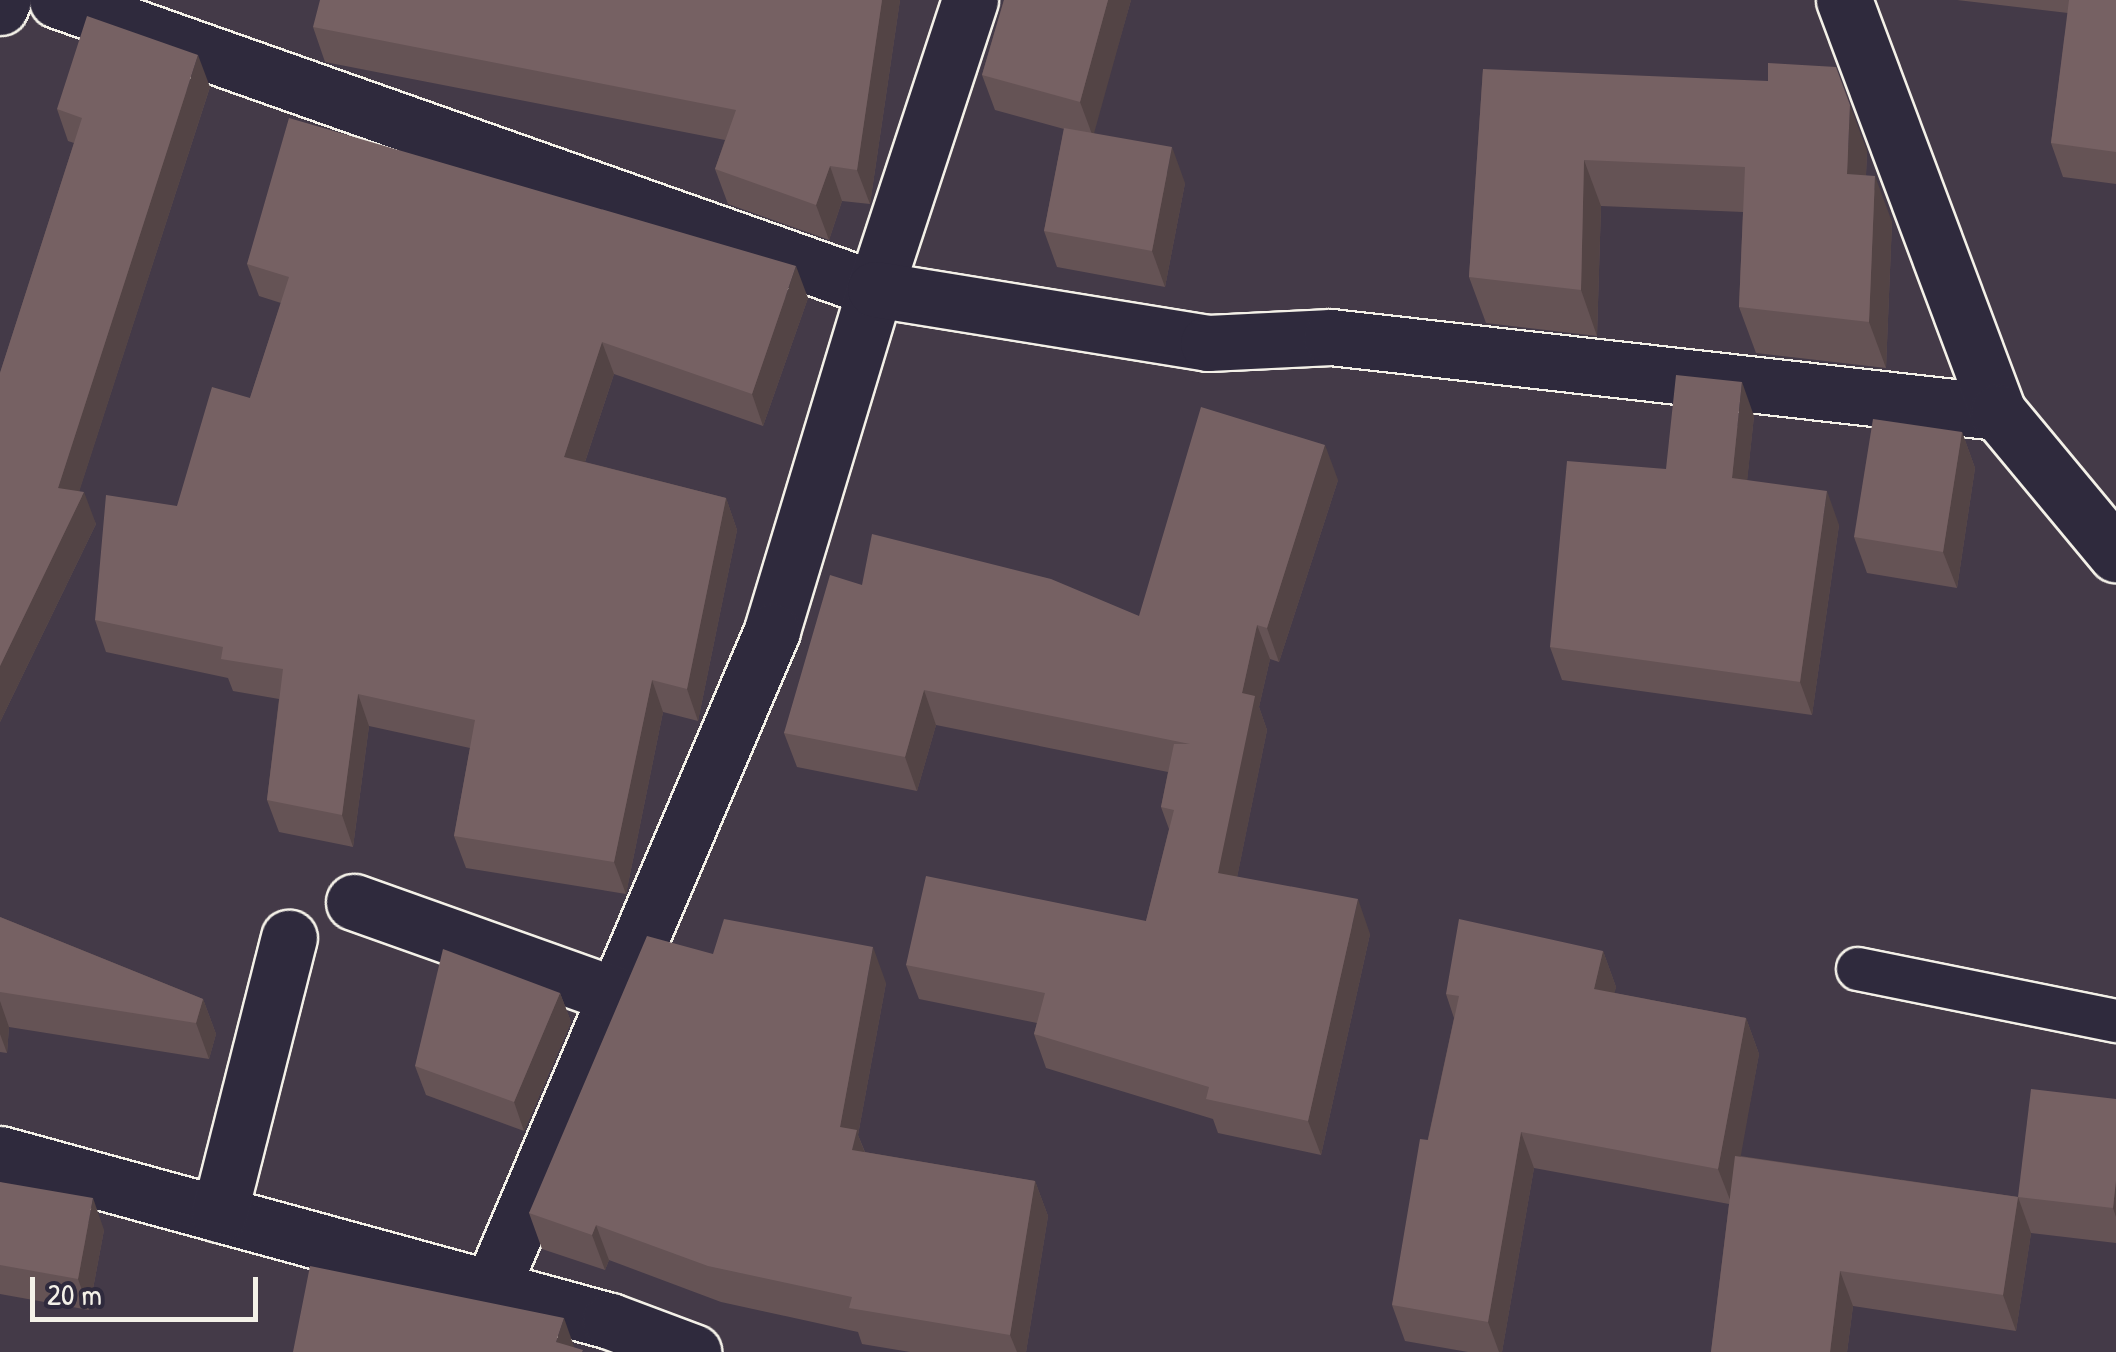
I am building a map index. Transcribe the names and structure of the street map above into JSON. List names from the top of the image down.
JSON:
{
  "scale_bar": "20 m"
}
